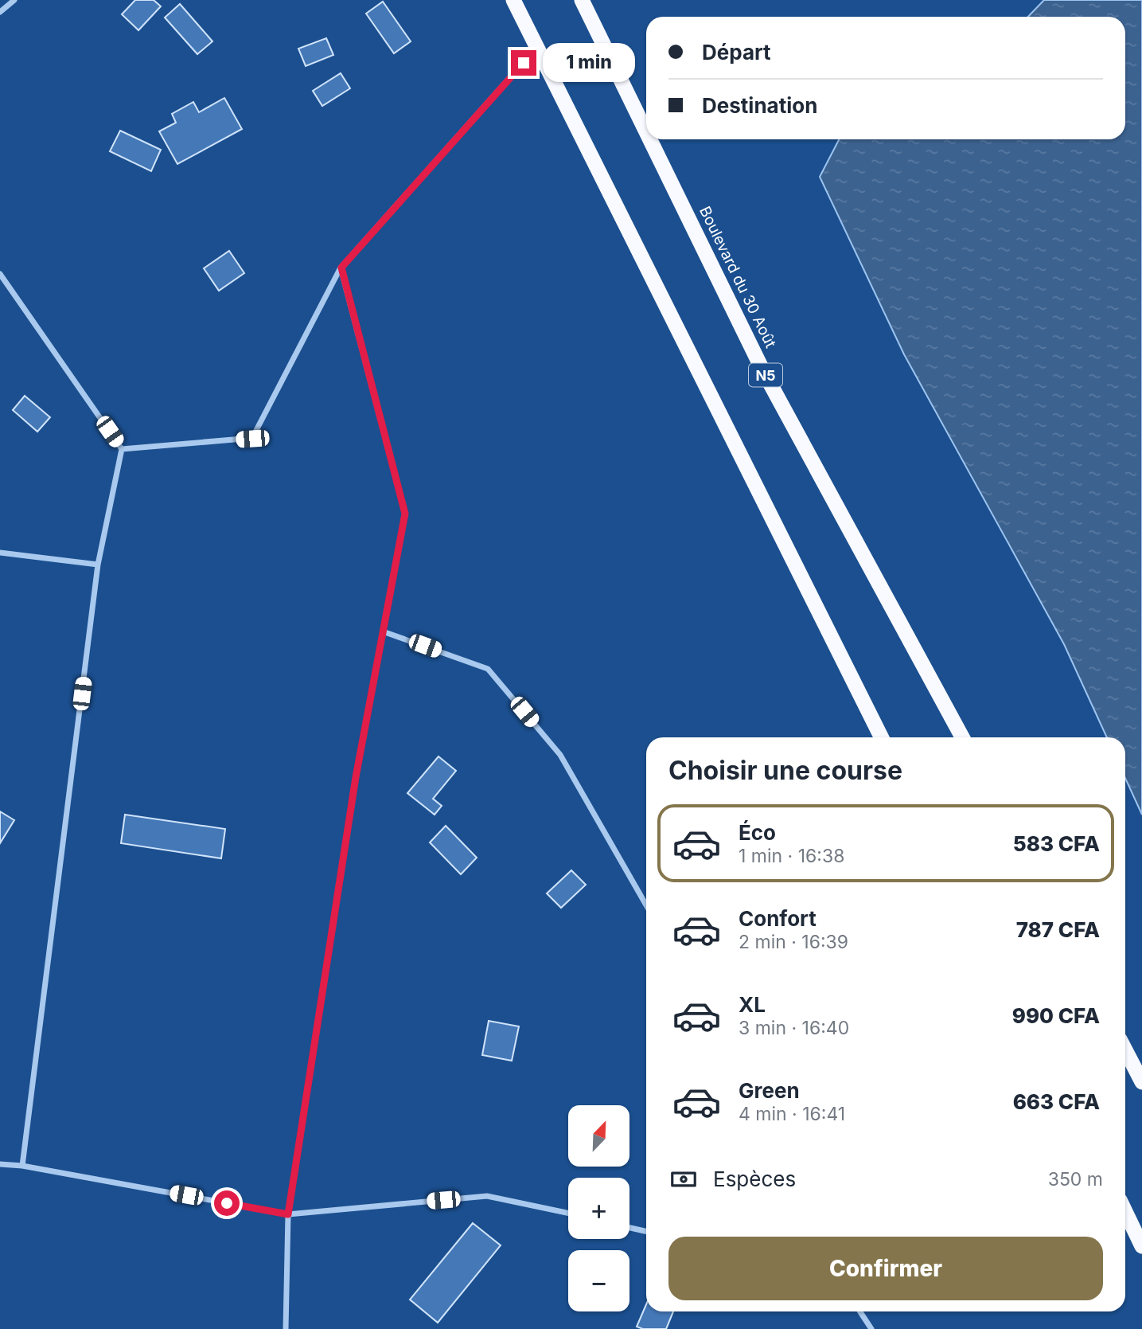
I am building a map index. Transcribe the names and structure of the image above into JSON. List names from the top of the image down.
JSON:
{
  "streets": {
    "highway": ["Boulevard du 30 Août", "N5"]
  },
  "north": "top right",
  "page": {
    "banner": ["Départ", "Destination"],
    "bubble": "1 min",
    "heading": "Choisir une course",
    "list": [
      {
        "name": "Éco",
        "note": "1 min · 16:38",
        "value": "583 CFA"
      },
      {
        "name": "Confort",
        "note": "2 min · 16:39",
        "value": "787 CFA"
      },
      {
        "name": "XL",
        "note": "3 min · 16:40",
        "value": "990 CFA"
      },
      {
        "name": "Green",
        "note": "4 min · 16:41",
        "value": "663 CFA"
      }
    ],
    "map_buttons": ["+", "−"],
    "pay": ["Espèces", "350 m"],
    "buttons": "Confirmer"
  }
}
